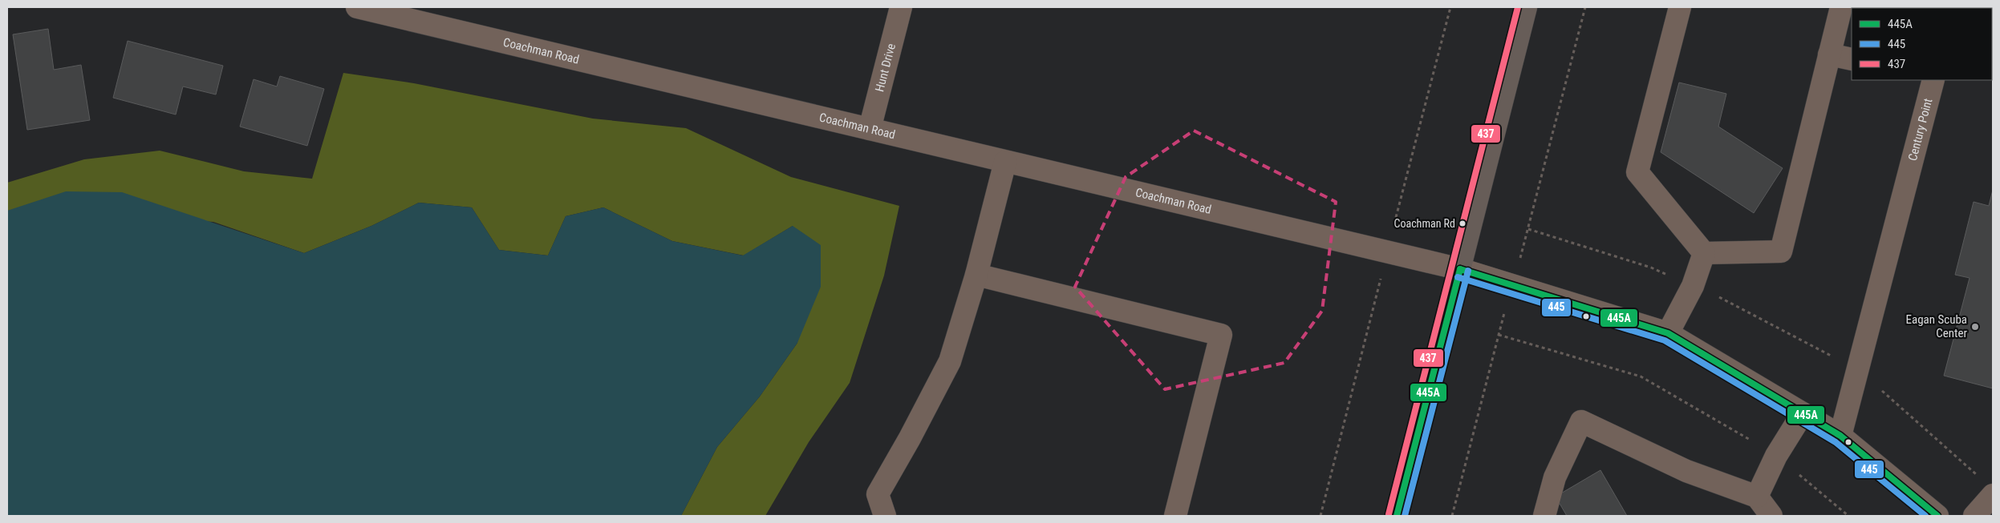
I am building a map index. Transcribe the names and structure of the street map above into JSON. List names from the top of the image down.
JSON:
{
  "streets": {
    "street": ["Coachman Road", "Hunt Drive", "Century Point"]
  },
  "crossings": [
    ["Coachman Road", "Hunt Drive"],
    ["Coachman Road", "Century Point"]
  ],
  "places": ["Coachman Rd", "Eagan Scuba Center"],
  "lines": ["transit line 437", "transit line 445A", "transit line 445"],
  "legend": ["445A", "445", "437"]
}
